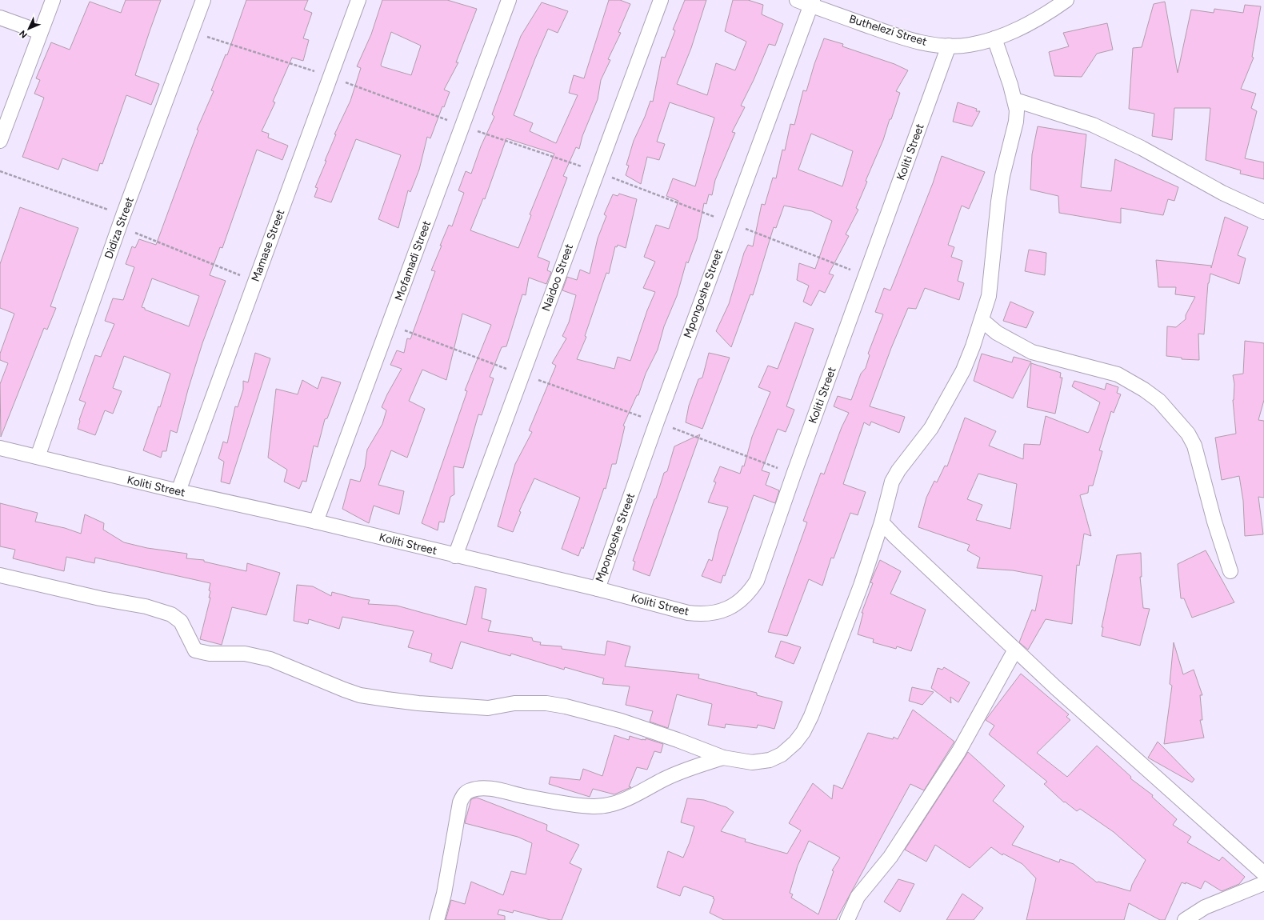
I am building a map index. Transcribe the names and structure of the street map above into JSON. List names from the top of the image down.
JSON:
{
  "streets": {
    "street": [
      "Buthelezi Street",
      "Koliti Street",
      "Didiza Street",
      "Mamase Street",
      "Mofamadi Street",
      "Naidoo Street",
      "Mpongoshe Street"
    ]
  },
  "crossings": [
    ["Buthelezi Street", "Koliti Street"],
    ["Buthelezi Street", "Mpongoshe Street"],
    ["Koliti Street", "Didiza Street"],
    ["Koliti Street", "Mamase Street"],
    ["Koliti Street", "Mofamadi Street"],
    ["Koliti Street", "Naidoo Street"],
    ["Koliti Street", "Mpongoshe Street"]
  ],
  "north": "bottom left"
}
